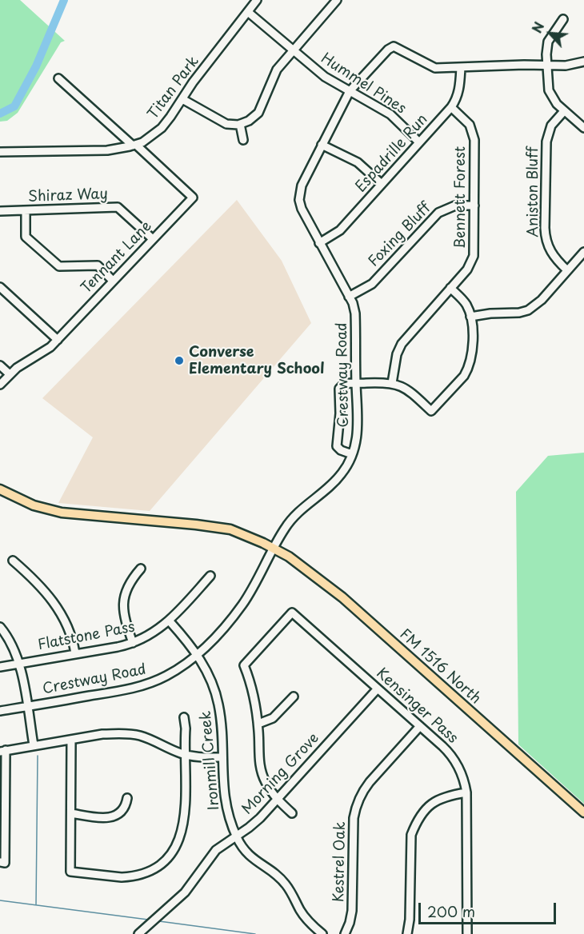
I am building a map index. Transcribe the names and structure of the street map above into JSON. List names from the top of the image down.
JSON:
{
  "streets": {
    "main road": ["FM 1516 North"],
    "street": [
      "Hummel Pines",
      "Titan Park",
      "Espadrille Run",
      "Aniston Bluff",
      "Shiraz Way",
      "Bennett Forest",
      "Foxing Bluff",
      "Tennant Lane",
      "Crestway Road",
      "Flatstone Pass",
      "Kensinger Pass",
      "Ironmill Creek",
      "Morning Grove",
      "Kestrel Oak"
    ]
  },
  "crossings": [
    ["Hummel Pines", "Titan Park"],
    ["Hummel Pines", "Espadrille Run"],
    ["Hummel Pines", "Crestway Road"],
    ["Titan Park", "Tennant Lane"],
    ["Espadrille Run", "Bennett Forest"],
    ["Espadrille Run", "Crestway Road"],
    ["Shiraz Way", "Tennant Lane"],
    ["Bennett Forest", "Foxing Bluff"],
    ["Foxing Bluff", "Crestway Road"],
    ["Crestway Road", "FM 1516 North"],
    ["Crestway Road", "Ironmill Creek"],
    ["Flatstone Pass", "Ironmill Creek"],
    ["Kensinger Pass", "Morning Grove"],
    ["Kensinger Pass", "Kestrel Oak"],
    ["Ironmill Creek", "Morning Grove"]
  ],
  "places": ["Converse Elementary School"],
  "scale_bar": "200 m",
  "north": "top left"
}
